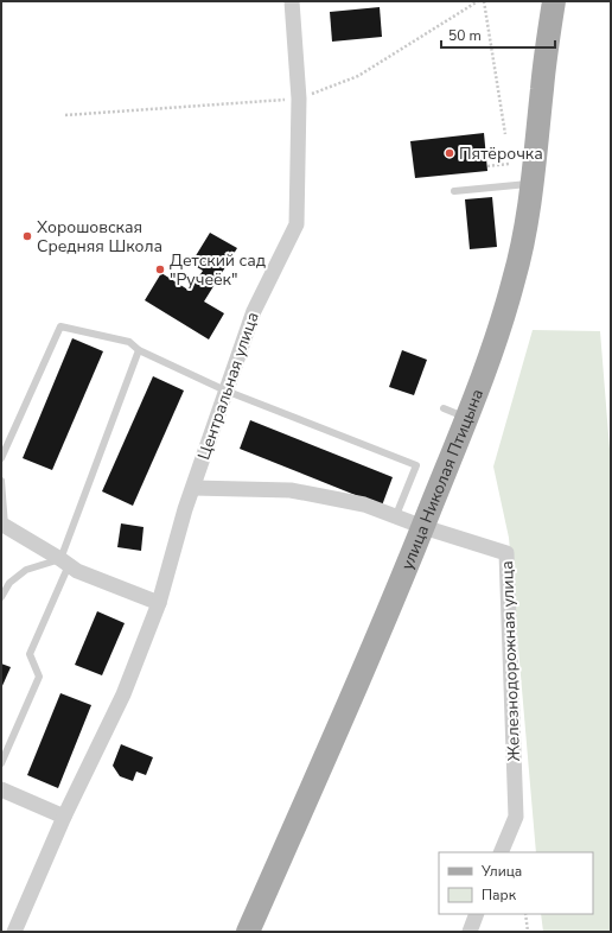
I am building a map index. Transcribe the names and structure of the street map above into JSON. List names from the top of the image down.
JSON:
{
  "streets": {
    "main road": ["улица Николая Птицына"],
    "street": ["Центральная улица", "Железнодорожная улица"]
  },
  "crossings": [
    ["улица Николая Птицына", "Железнодорожная улица"]
  ],
  "places": ["Пятёрочка", "Хорошовская Средняя Школа", "Детский сад \"Ручеёк\""],
  "legend": ["Улица", "Парк"],
  "scale_bar": "50 m"
}
